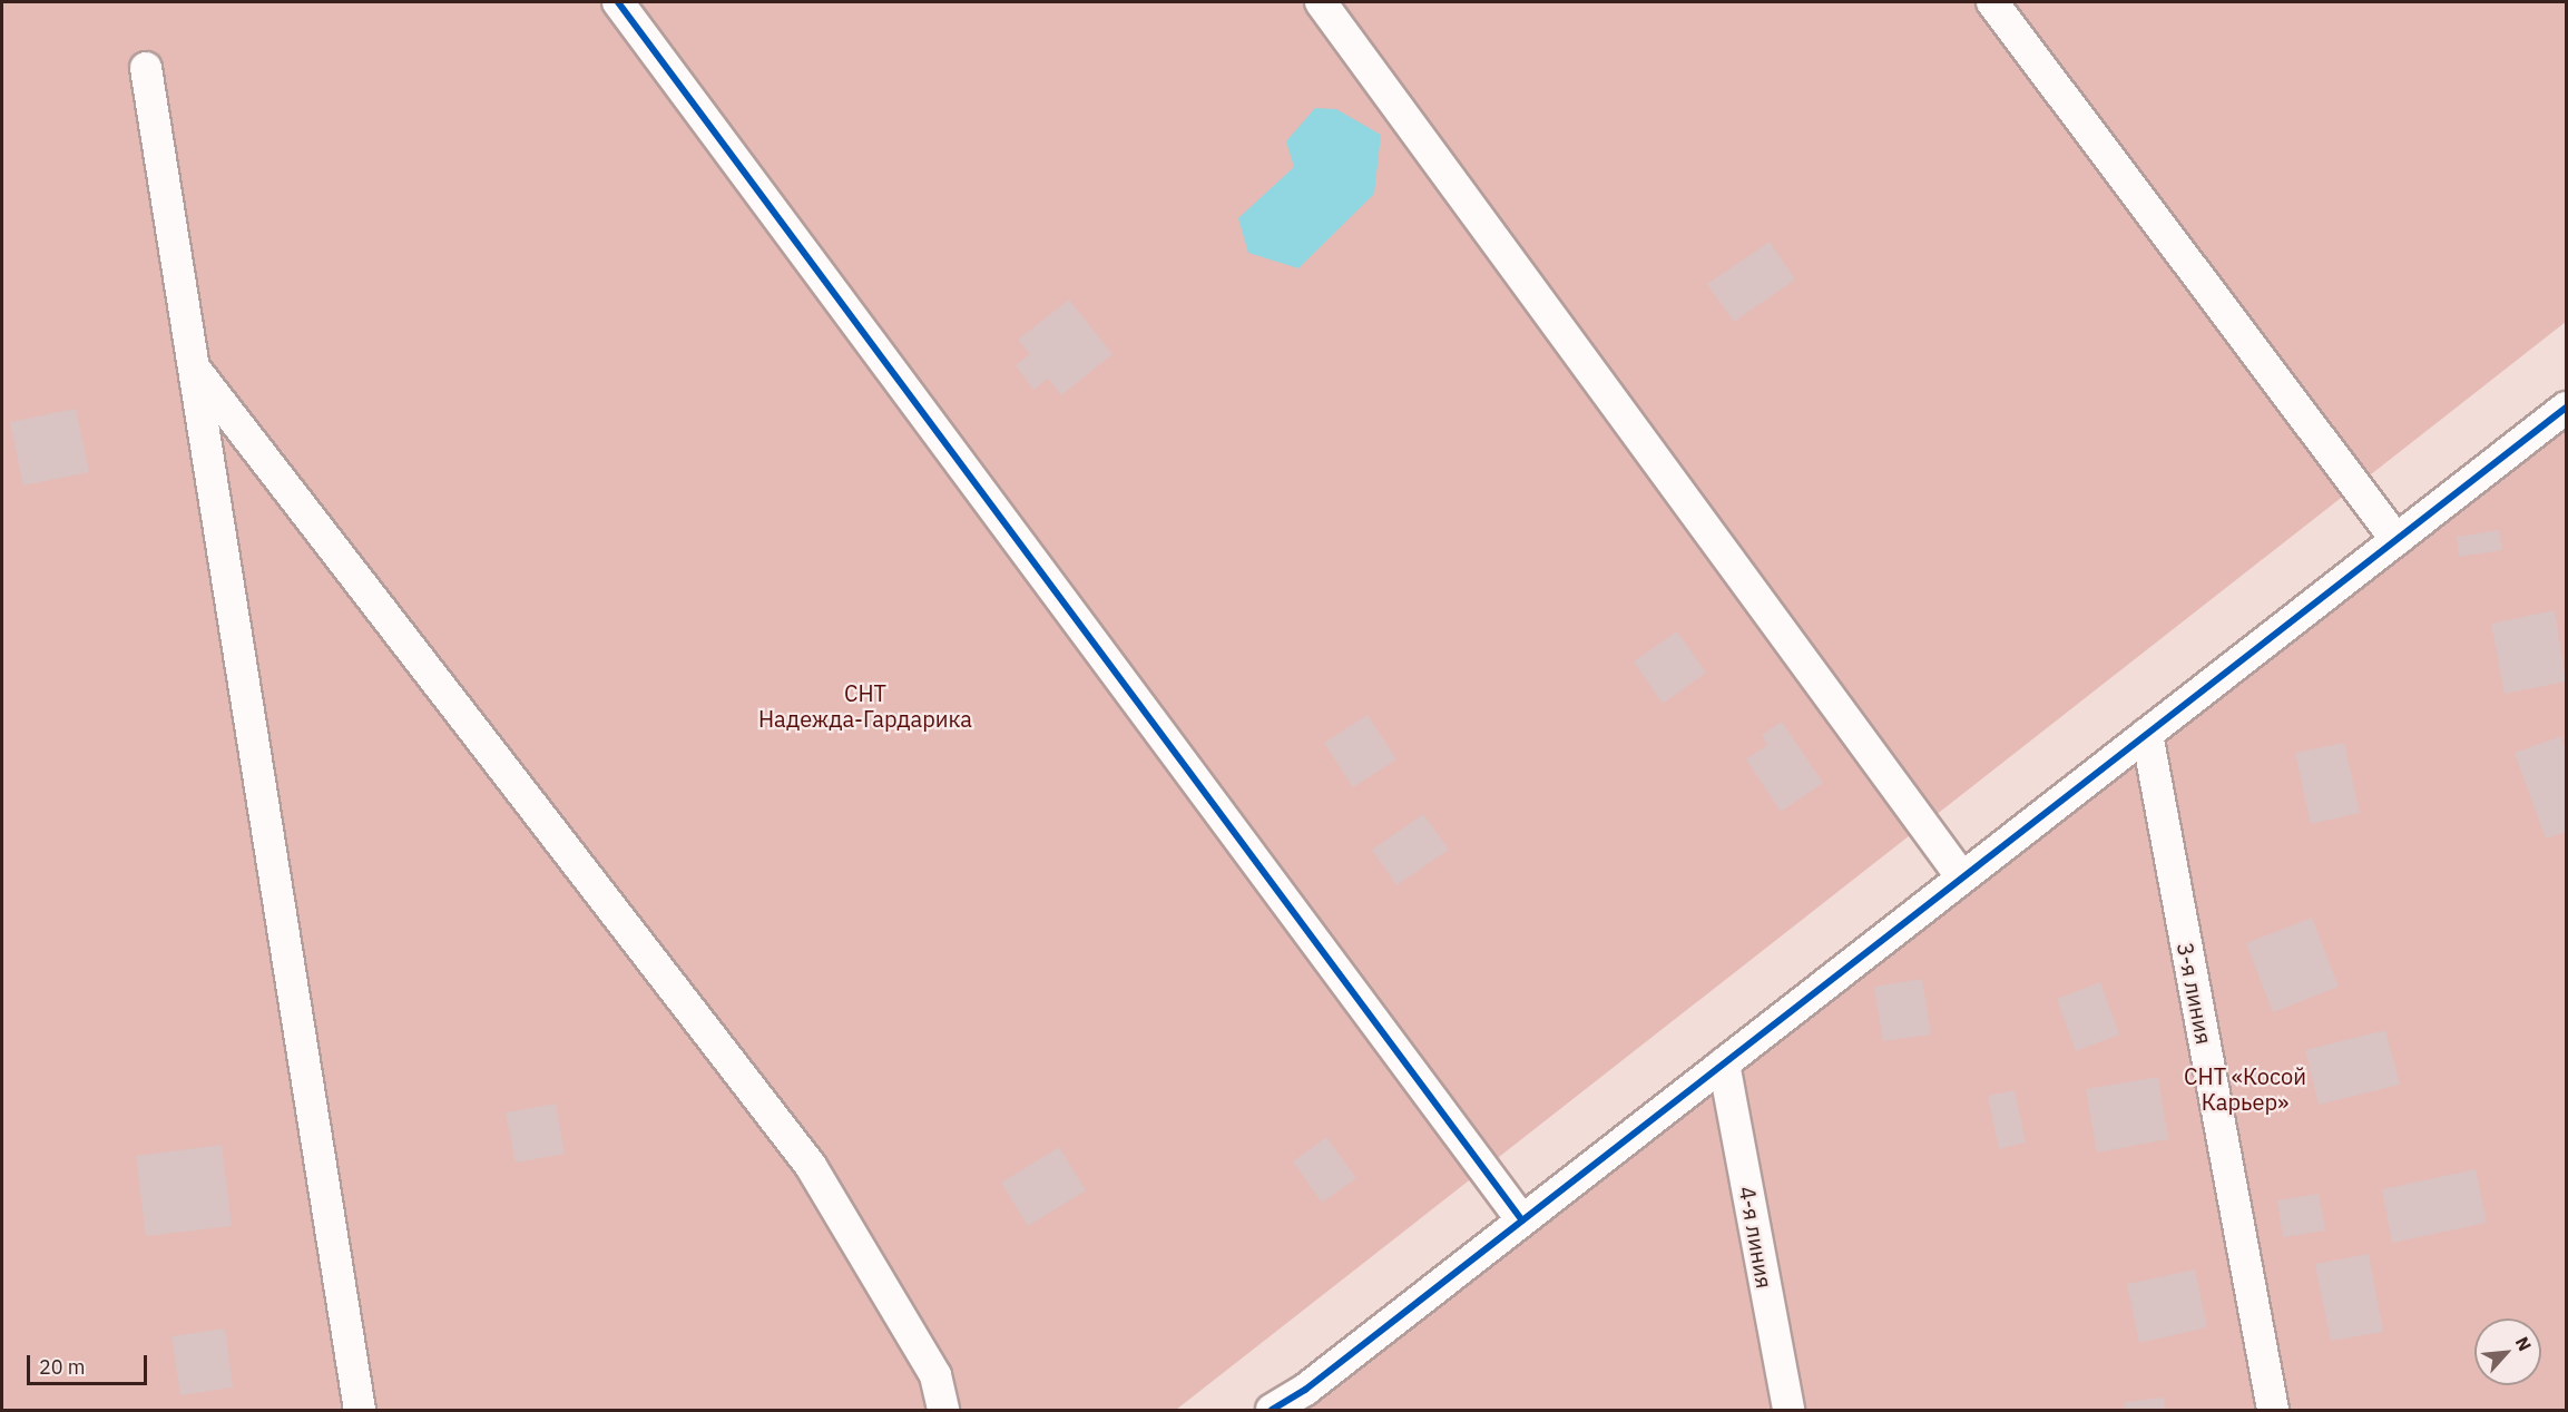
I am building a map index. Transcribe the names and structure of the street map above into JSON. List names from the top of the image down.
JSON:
{
  "streets": {
    "street": ["3-я линия", "4-я линия"]
  },
  "parks": ["СНТ Надежда-Гардарика", "СНТ «Косой Карьер»"],
  "scale_bar": "20 m",
  "north": "top right"
}
